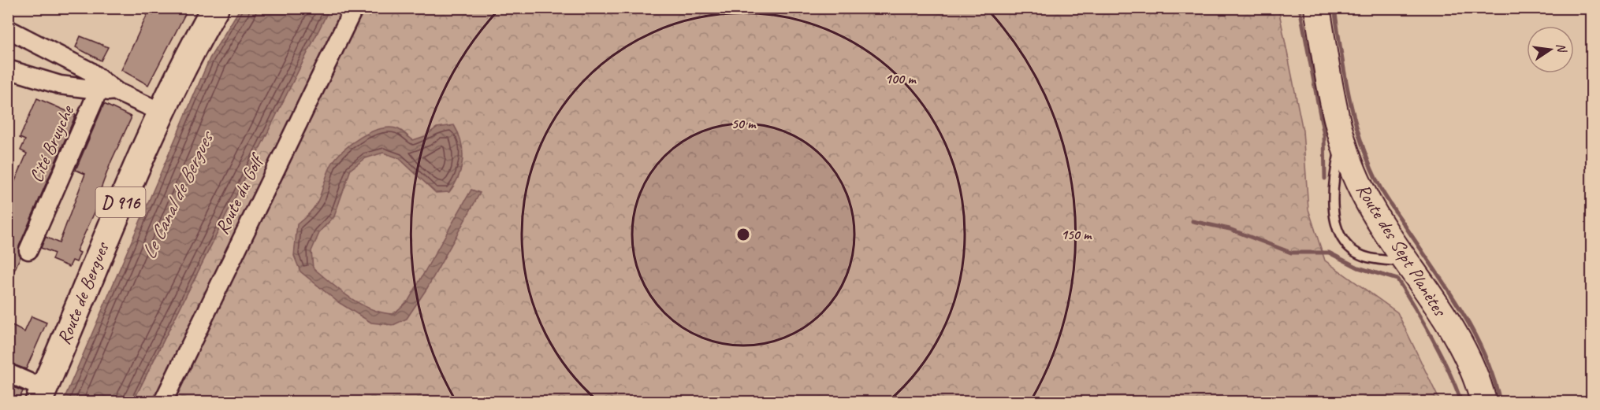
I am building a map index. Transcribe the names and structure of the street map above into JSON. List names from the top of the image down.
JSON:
{
  "streets": {
    "main road": ["D 916", "Route des Sept Planètes", "Route de Bergues"],
    "street": ["Cité Bruyche", "Route du Golf"]
  },
  "water": ["Le Canal de Bergues"],
  "north": "right",
  "rings": ["100 m", "50 m", "150 m"]
}
